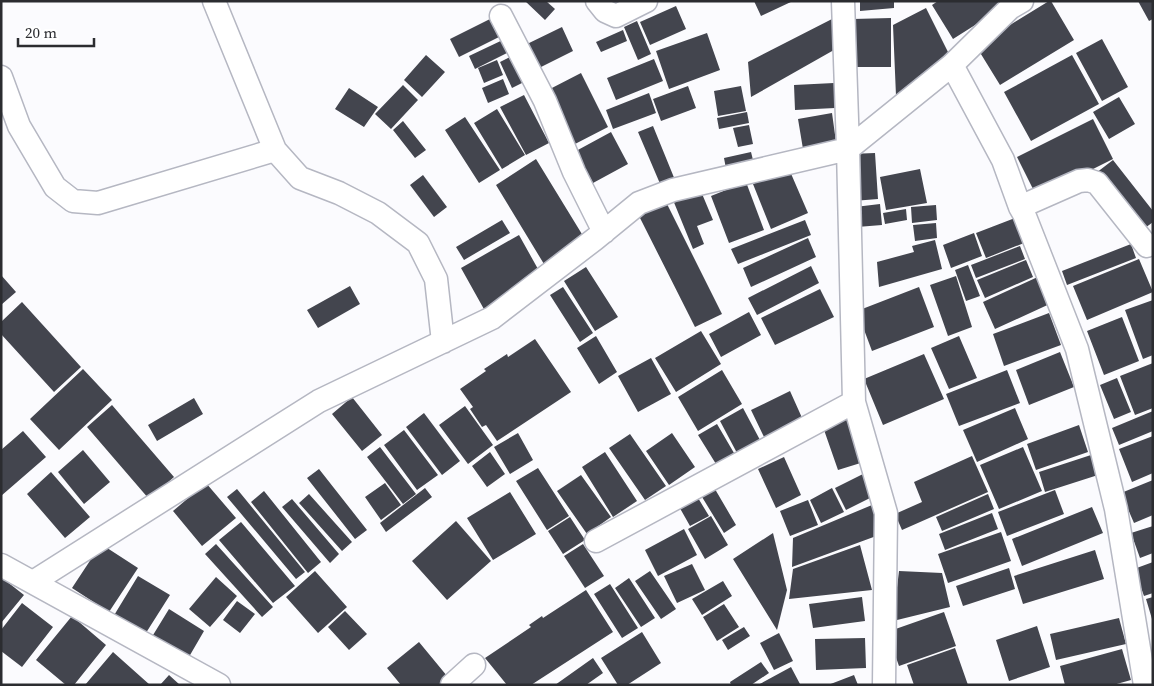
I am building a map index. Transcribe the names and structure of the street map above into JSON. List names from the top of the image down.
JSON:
{
  "scale_bar": "20 m"
}
